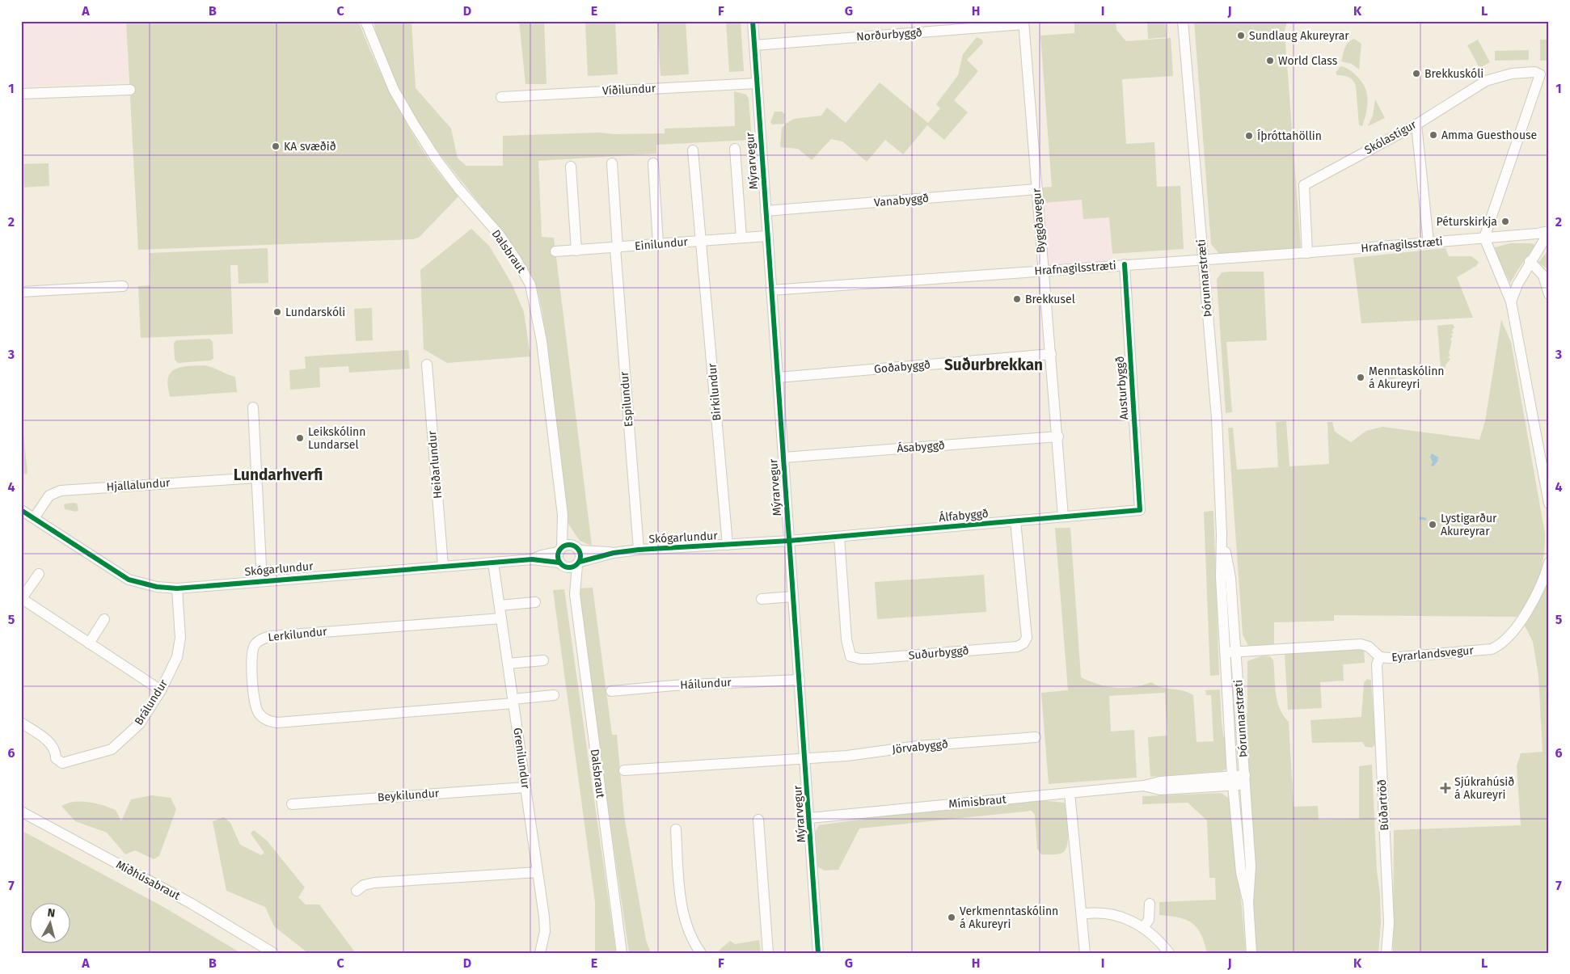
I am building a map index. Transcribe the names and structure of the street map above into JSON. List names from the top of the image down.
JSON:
{
  "streets": {
    "street": [
      "Norðurbyggð",
      "Víðilundur",
      "Skólastígur",
      "Mýrarvegur",
      "Vanabyggð",
      "Byggðavegur",
      "Einilundur",
      "Hrafnagilsstræti",
      "Dalsbraut",
      "Þórunnarstræti",
      "Goðabyggð",
      "Austurbyggð",
      "Birkilundur",
      "Espilundur",
      "Ásabyggð",
      "Heiðarlundur",
      "Hjallalundur",
      "Álfabyggð",
      "Skógarlundur",
      "Lerkilundur",
      "Suðurbyggð",
      "Eyrarlandsvegur",
      "Háilundur",
      "Brálundur",
      "Jörvabyggð",
      "Grenilundur",
      "Beykilundur",
      "Mímisbraut",
      "Búðartröð",
      "Miðhúsabraut"
    ]
  },
  "crossings": [
    ["Norðurbyggð", "Mýrarvegur"],
    ["Norðurbyggð", "Byggðavegur"],
    ["Víðilundur", "Mýrarvegur"],
    ["Skólastígur", "Hrafnagilsstræti"],
    ["Mýrarvegur", "Vanabyggð"],
    ["Mýrarvegur", "Einilundur"],
    ["Mýrarvegur", "Hrafnagilsstræti"],
    ["Mýrarvegur", "Goðabyggð"],
    ["Mýrarvegur", "Ásabyggð"],
    ["Mýrarvegur", "Álfabyggð"],
    ["Mýrarvegur", "Skógarlundur"],
    ["Mýrarvegur", "Háilundur"],
    ["Mýrarvegur", "Jörvabyggð"],
    ["Mýrarvegur", "Mímisbraut"],
    ["Vanabyggð", "Byggðavegur"],
    ["Byggðavegur", "Hrafnagilsstræti"],
    ["Byggðavegur", "Goðabyggð"],
    ["Byggðavegur", "Ásabyggð"],
    ["Byggðavegur", "Álfabyggð"],
    ["Einilundur", "Birkilundur"],
    ["Einilundur", "Espilundur"],
    ["Hrafnagilsstræti", "Þórunnarstræti"],
    ["Hrafnagilsstræti", "Austurbyggð"],
    ["Dalsbraut", "Skógarlundur"],
    ["Þórunnarstræti", "Eyrarlandsvegur"],
    ["Þórunnarstræti", "Mímisbraut"],
    ["Austurbyggð", "Álfabyggð"],
    ["Birkilundur", "Skógarlundur"],
    ["Espilundur", "Skógarlundur"],
    ["Heiðarlundur", "Skógarlundur"],
    ["Hjallalundur", "Skógarlundur"],
    ["Álfabyggð", "Skógarlundur"],
    ["Álfabyggð", "Suðurbyggð"],
    ["Skógarlundur", "Brálundur"],
    ["Skógarlundur", "Grenilundur"],
    ["Lerkilundur", "Grenilundur"],
    ["Eyrarlandsvegur", "Búðartröð"],
    ["Grenilundur", "Beykilundur"]
  ],
  "districts": ["Suðurbrekkan", "Lundarhverfi"],
  "places": {
    "other": [
      "Sundlaug Akureyrar",
      "World Class",
      "Brekkuskóli",
      "Amma Guesthouse",
      "Íþróttahöllin",
      "KA svæðið",
      "Péturskirkja",
      "Brekkusel",
      "Lundarskóli",
      "Menntaskólinn á Akureyri",
      "Leikskólinn Lundarsel",
      "Lystigarður Akureyrar",
      "Verkmenntaskólinn á Akureyri"
    ],
    "health": ["Sjúkrahúsið á Akureyri"]
  },
  "north": "top",
  "grid": {
    "columns": [
      "A",
      "B",
      "C",
      "D",
      "E",
      "F",
      "G",
      "H",
      "I",
      "J",
      "K",
      "L"
    ],
    "rows": [
      "1",
      "2",
      "3",
      "4",
      "5",
      "6",
      "7"
    ]
  }
}
